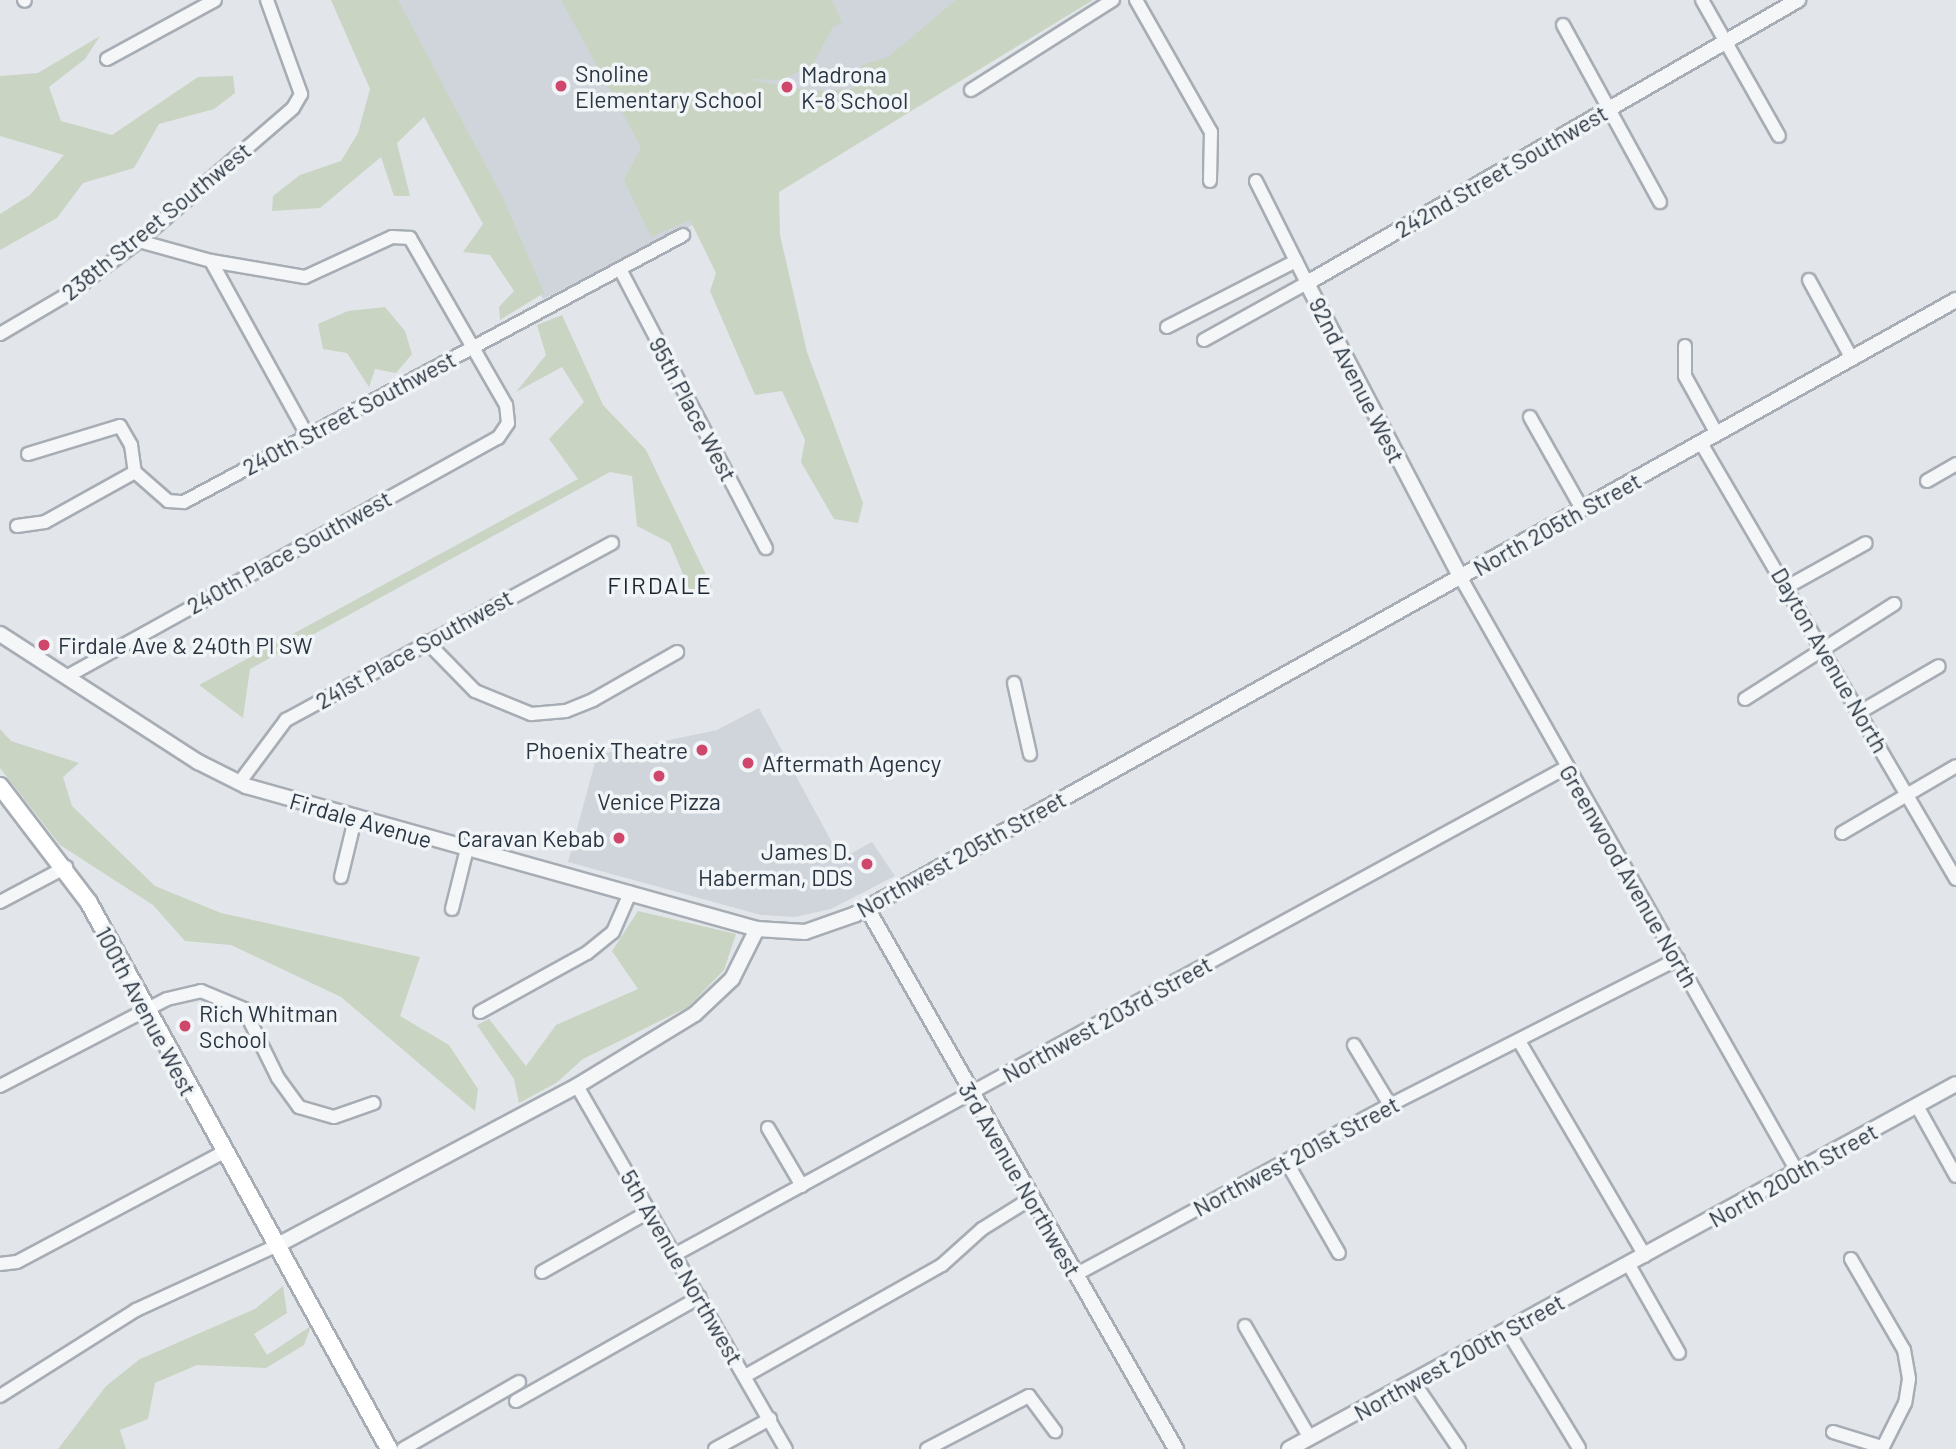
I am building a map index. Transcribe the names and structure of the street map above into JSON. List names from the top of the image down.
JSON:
{
  "streets": {
    "main road": ["100th Avenue West"],
    "street": [
      "242nd Street Southwest",
      "238th Street Southwest",
      "92nd Avenue West",
      "95th Place West",
      "240th Street Southwest",
      "North 205th Street",
      "240th Place Southwest",
      "241st Place Southwest",
      "Dayton Avenue North",
      "Firdale Avenue",
      "Northwest 205th Street",
      "Greenwood Avenue North",
      "Northwest 203rd Street",
      "Northwest 201st Street",
      "North 200th Street",
      "3rd Avenue Northwest",
      "5th Avenue Northwest",
      "Northwest 200th Street"
    ]
  },
  "crossings": [
    ["242nd Street Southwest", "92nd Avenue West"],
    ["92nd Avenue West", "North 205th Street"],
    ["92nd Avenue West", "Greenwood Avenue North"],
    ["95th Place West", "240th Street Southwest"],
    ["240th Street Southwest", "240th Place Southwest"],
    ["North 205th Street", "Dayton Avenue North"],
    ["North 205th Street", "Northwest 205th Street"],
    ["North 205th Street", "Greenwood Avenue North"],
    ["240th Place Southwest", "Firdale Avenue"],
    ["241st Place Southwest", "Firdale Avenue"],
    ["Firdale Avenue", "Northwest 205th Street"],
    ["Northwest 205th Street", "3rd Avenue Northwest"],
    ["Greenwood Avenue North", "Northwest 203rd Street"],
    ["Greenwood Avenue North", "Northwest 201st Street"],
    ["Greenwood Avenue North", "North 200th Street"],
    ["Northwest 203rd Street", "3rd Avenue Northwest"],
    ["Northwest 203rd Street", "5th Avenue Northwest"],
    ["Northwest 201st Street", "3rd Avenue Northwest"],
    ["North 200th Street", "Northwest 200th Street"]
  ],
  "districts": ["FIRDALE"],
  "places": [
    "Snoline Elementary School",
    "Madrona K-8 School",
    "Firdale Ave & 240th Pl SW",
    "Phoenix Theatre",
    "Aftermath Agency",
    "Venice Pizza",
    "Caravan Kebab",
    "James D. Haberman, DDS",
    "Rich Whitman School"
  ]
}
